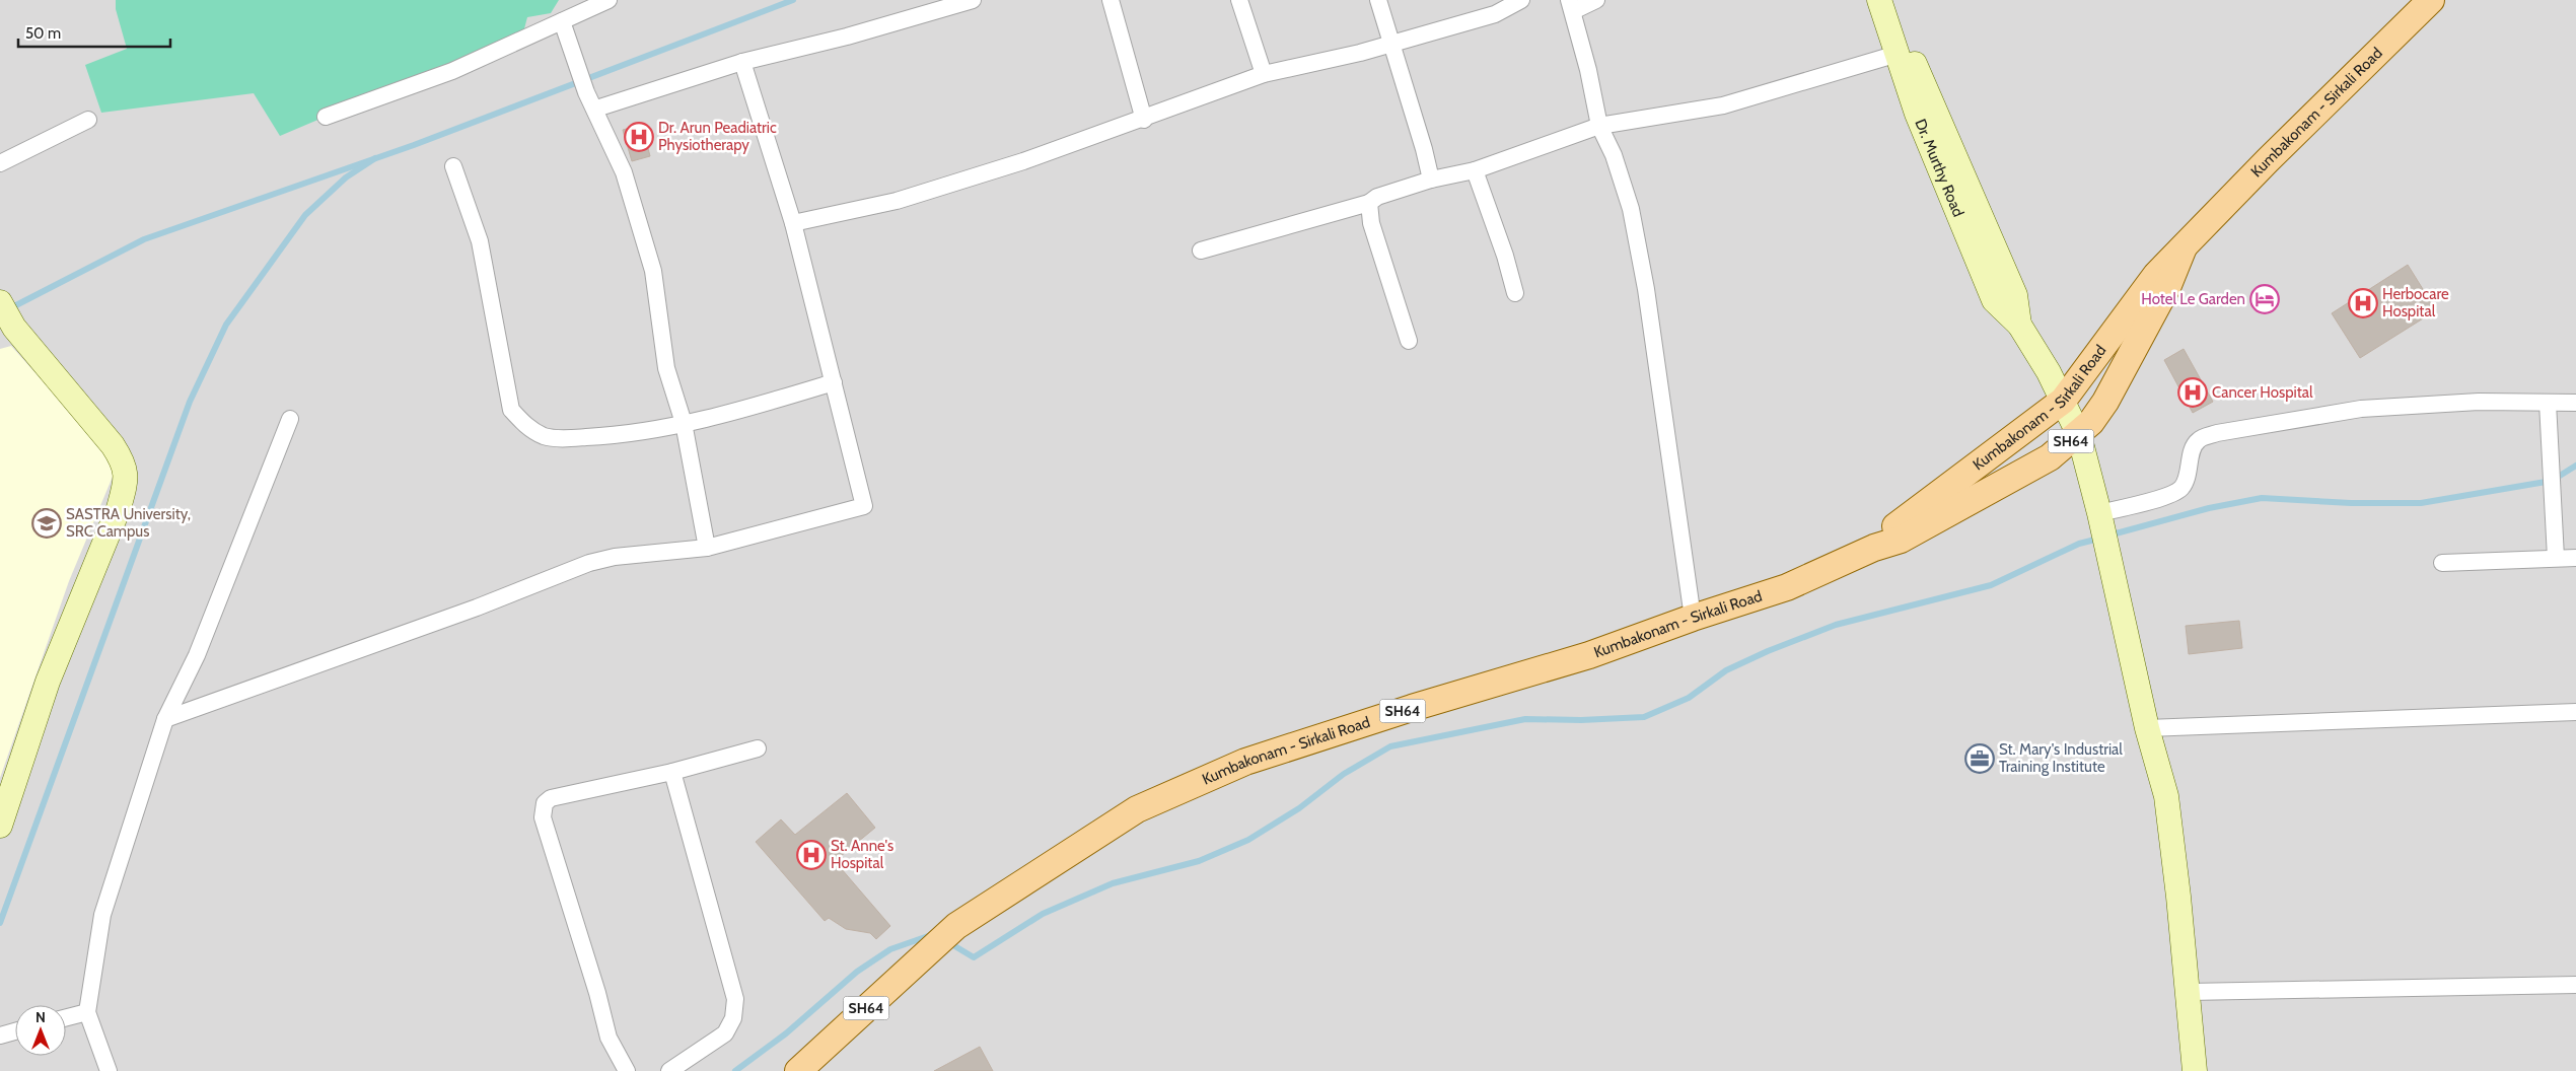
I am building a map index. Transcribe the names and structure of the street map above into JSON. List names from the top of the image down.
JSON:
{
  "streets": {
    "main road": ["Kumbakonam - Sirkali Road", "Dr. Murthy Road", "SH64"]
  },
  "crossings": [
    ["Kumbakonam - Sirkali Road", "Dr. Murthy Road"]
  ],
  "places": {
    "hospital": [
      "Dr. Arun Peadiatric Physiotherapy",
      "Herbocare Hospital",
      "Cancer Hospital",
      "St. Anne's Hospital"
    ],
    "hotel": ["Hotel Le Garden"],
    "school or university": ["SASTRA University, SRC Campus"],
    "office": ["St. Mary's Industrial Training Institute"]
  },
  "scale_bar": "50 m",
  "north": "top"
}
